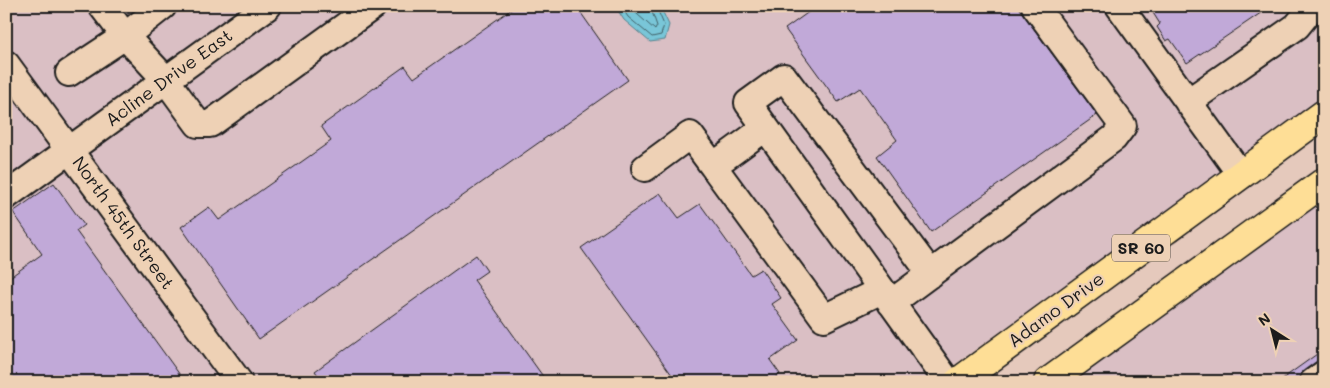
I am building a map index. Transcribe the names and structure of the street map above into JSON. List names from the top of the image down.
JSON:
{
  "streets": {
    "main road": ["SR 60", "Adamo Drive"],
    "street": ["Acline Drive East", "North 45th Street"]
  },
  "crossings": [
    ["Acline Drive East", "North 45th Street"]
  ],
  "north": "top left"
}
